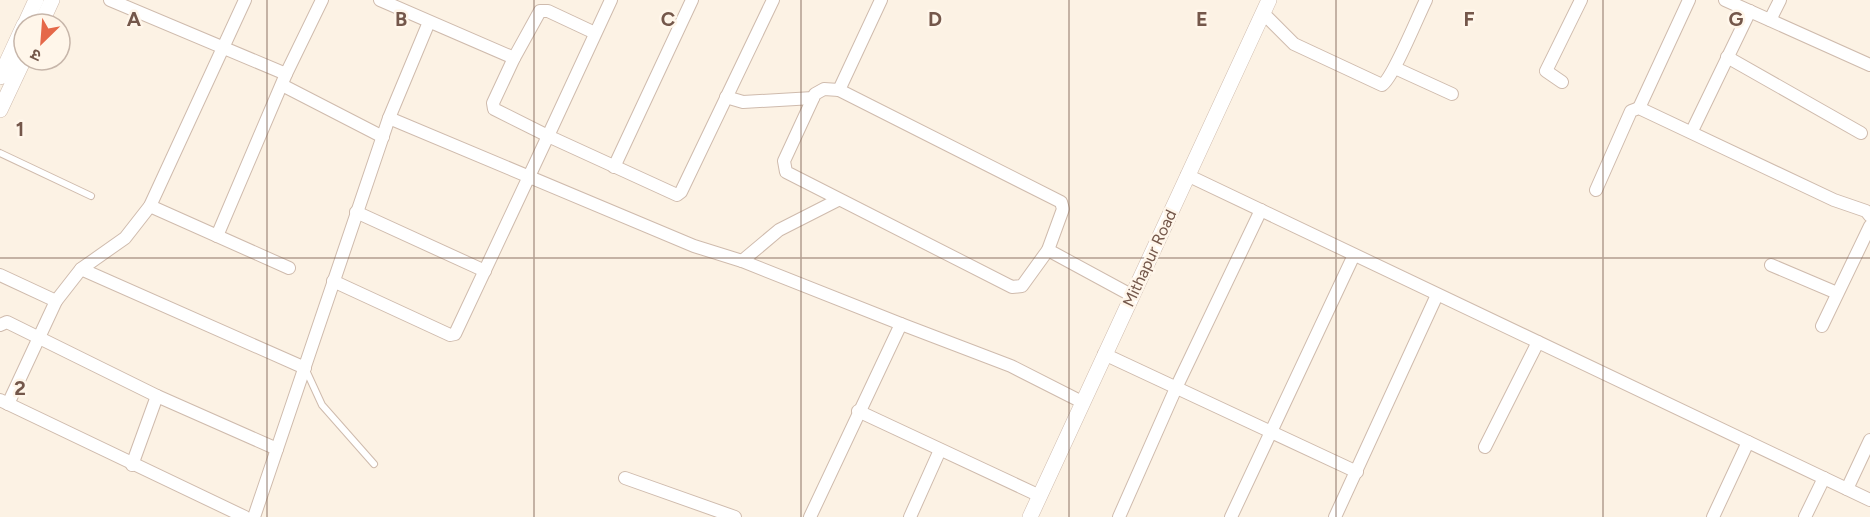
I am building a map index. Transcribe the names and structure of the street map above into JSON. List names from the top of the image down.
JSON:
{
  "streets": {
    "street": ["Mithapur Road"]
  },
  "north": "bottom left",
  "grid": {
    "columns": [
      "A",
      "B",
      "C",
      "D",
      "E",
      "F",
      "G"
    ],
    "rows": ["1", "2"]
  }
}
